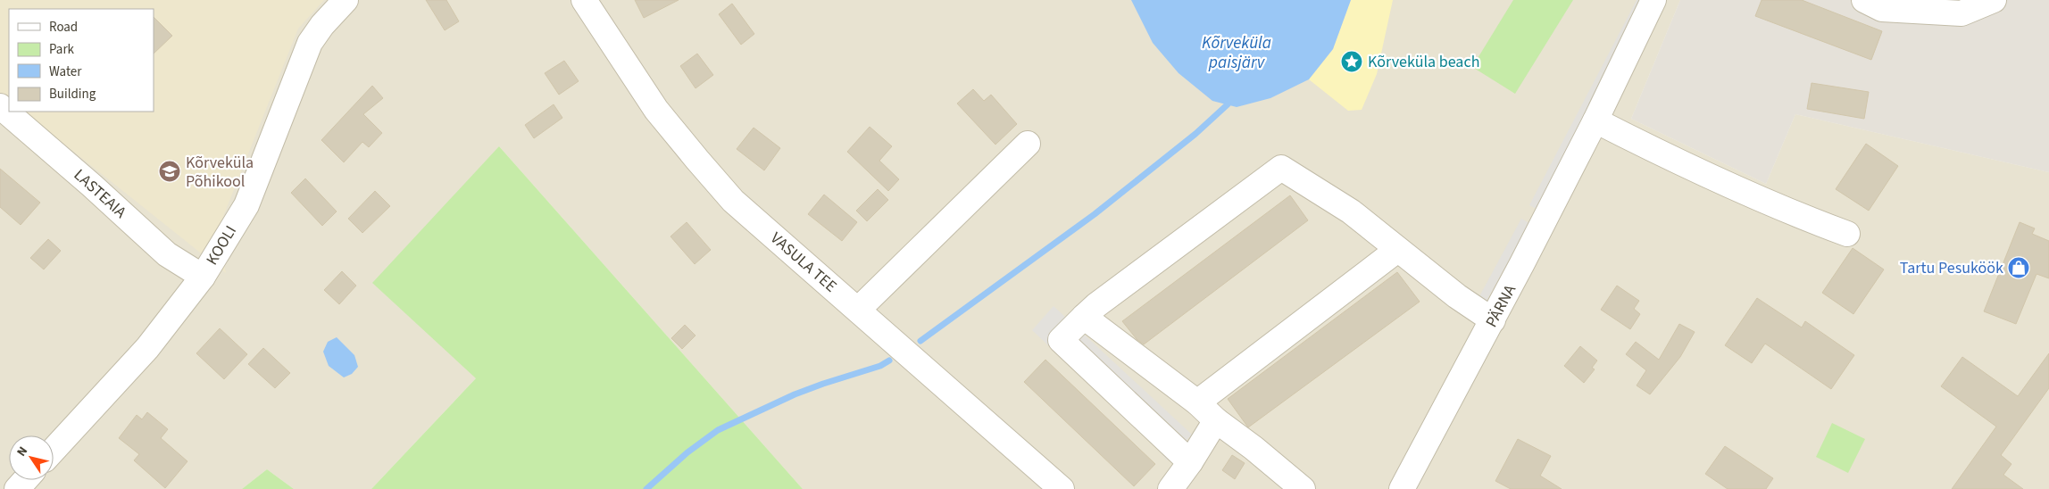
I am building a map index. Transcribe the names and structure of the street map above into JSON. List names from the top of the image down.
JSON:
{
  "streets": {
    "street": [
      "LASTEAIA",
      "KOOLI",
      "VASULA TEE",
      "PÄRNA"
    ]
  },
  "crossings": [
    ["LASTEAIA", "KOOLI"]
  ],
  "water": ["Kõrveküla paisjärv"],
  "places": {
    "place": ["Kõrveküla beach"],
    "school or university": ["Kõrveküla Põhikool"],
    "shop": ["Tartu Pesuköök"]
  },
  "legend": [
    "Road",
    "Park",
    "Water",
    "Building"
  ],
  "north": "top left"
}
